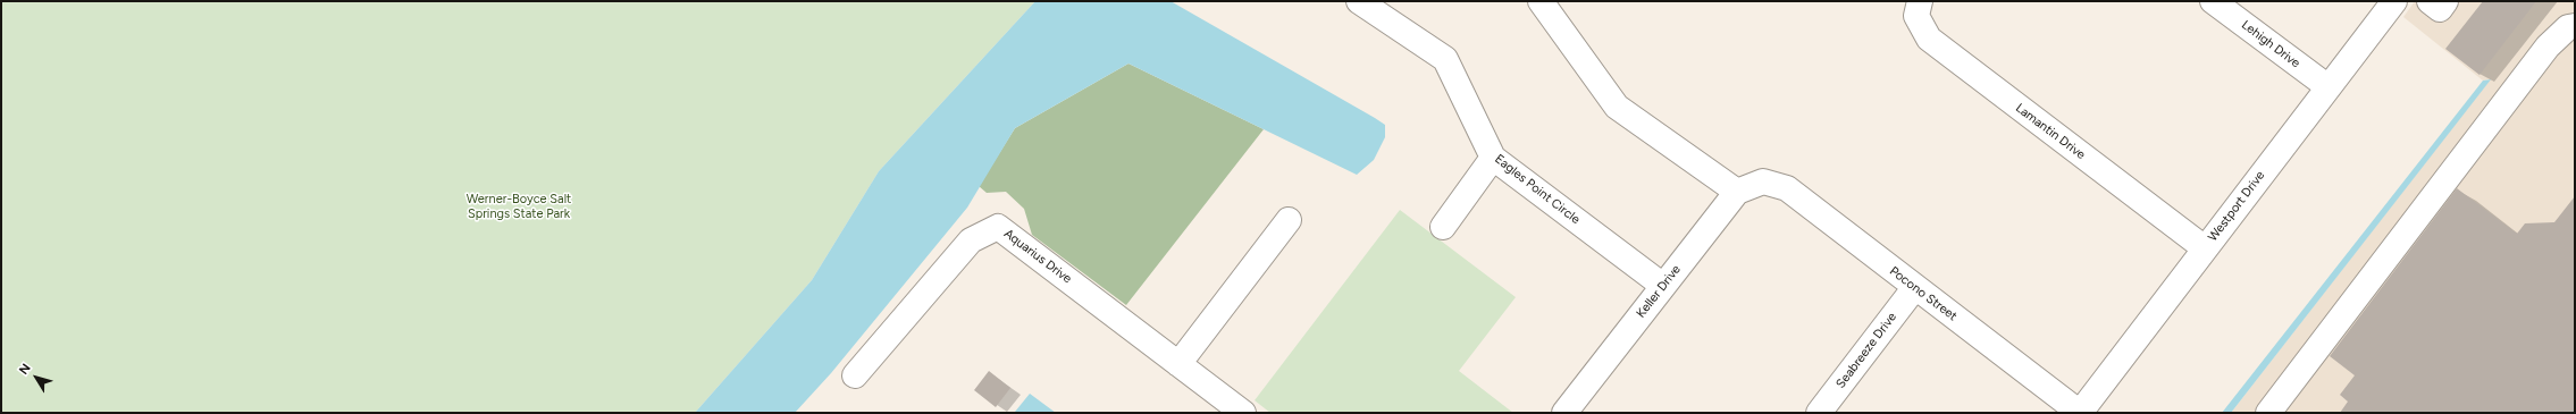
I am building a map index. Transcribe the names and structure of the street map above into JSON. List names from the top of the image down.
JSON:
{
  "streets": {
    "street": [
      "Lehigh Drive",
      "Lamantin Drive",
      "Eagles Point Circle",
      "Westport Drive",
      "Aquarius Drive",
      "Keller Drive",
      "Pocono Street",
      "Seabreeze Drive"
    ]
  },
  "crossings": [
    ["Lehigh Drive", "Westport Drive"],
    ["Lamantin Drive", "Westport Drive"],
    ["Eagles Point Circle", "Keller Drive"],
    ["Westport Drive", "Pocono Street"],
    ["Keller Drive", "Pocono Street"],
    ["Pocono Street", "Seabreeze Drive"]
  ],
  "parks": ["Werner-Boyce Salt Springs State Park"],
  "north": "top left"
}
